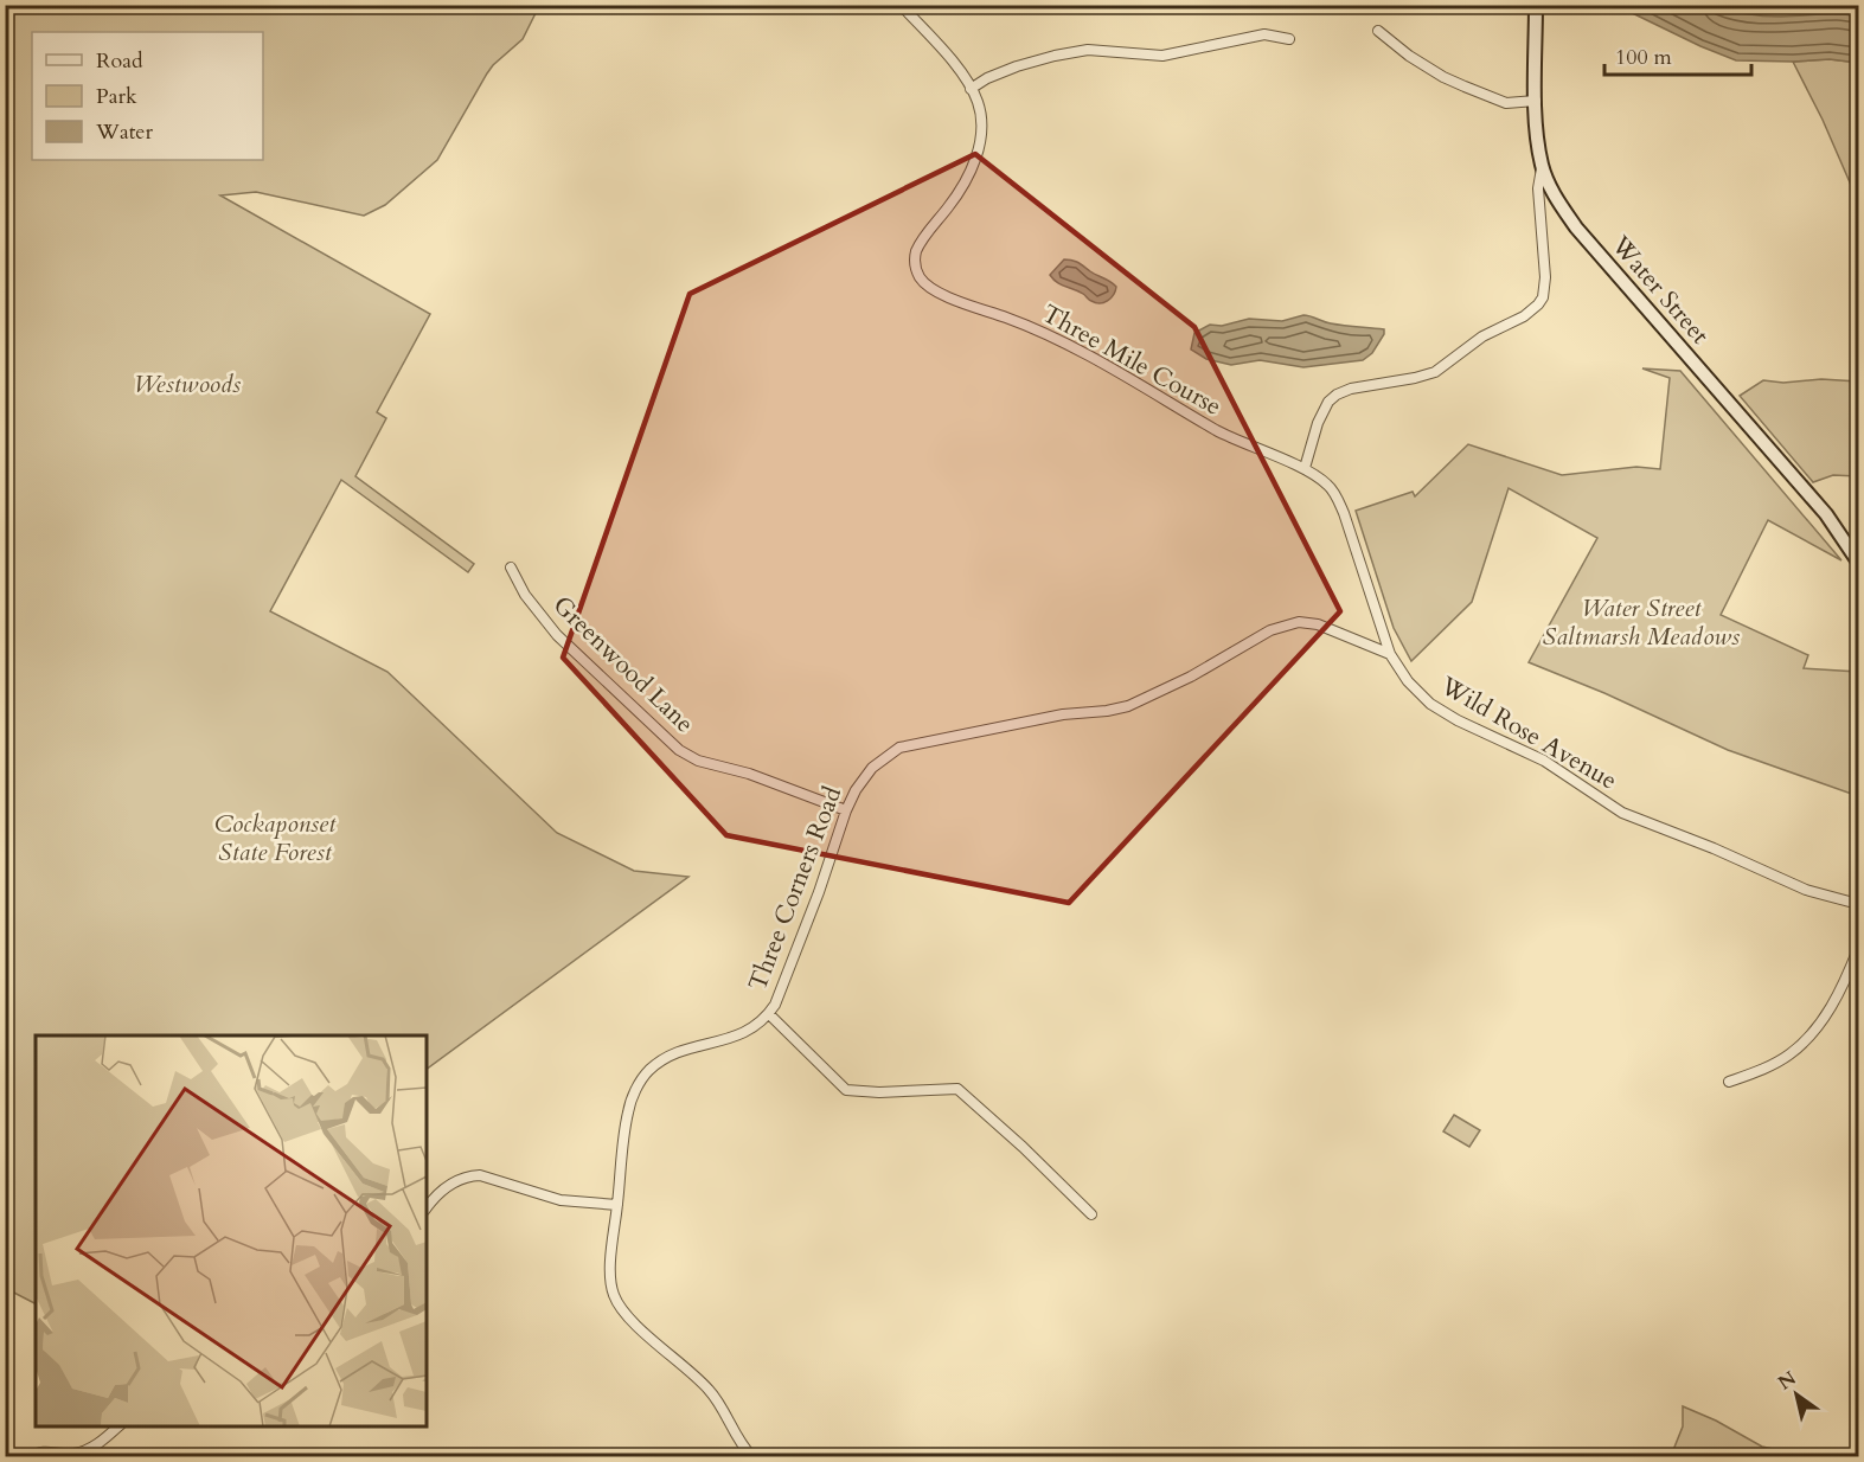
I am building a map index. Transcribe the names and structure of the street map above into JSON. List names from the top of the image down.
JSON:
{
  "streets": {
    "main road": ["Water Street"],
    "street": [
      "Three Mile Course",
      "Greenwood Lane",
      "Wild Rose Avenue",
      "Three Corners Road"
    ]
  },
  "crossings": [
    ["Three Mile Course", "Wild Rose Avenue"],
    ["Greenwood Lane", "Three Corners Road"],
    ["Wild Rose Avenue", "Three Corners Road"]
  ],
  "parks": ["Westwoods", "Water Street Saltmarsh Meadows", "Cockaponset State Forest"],
  "legend": ["Road", "Park", "Water"],
  "scale_bar": "100 m",
  "north": "top left"
}
